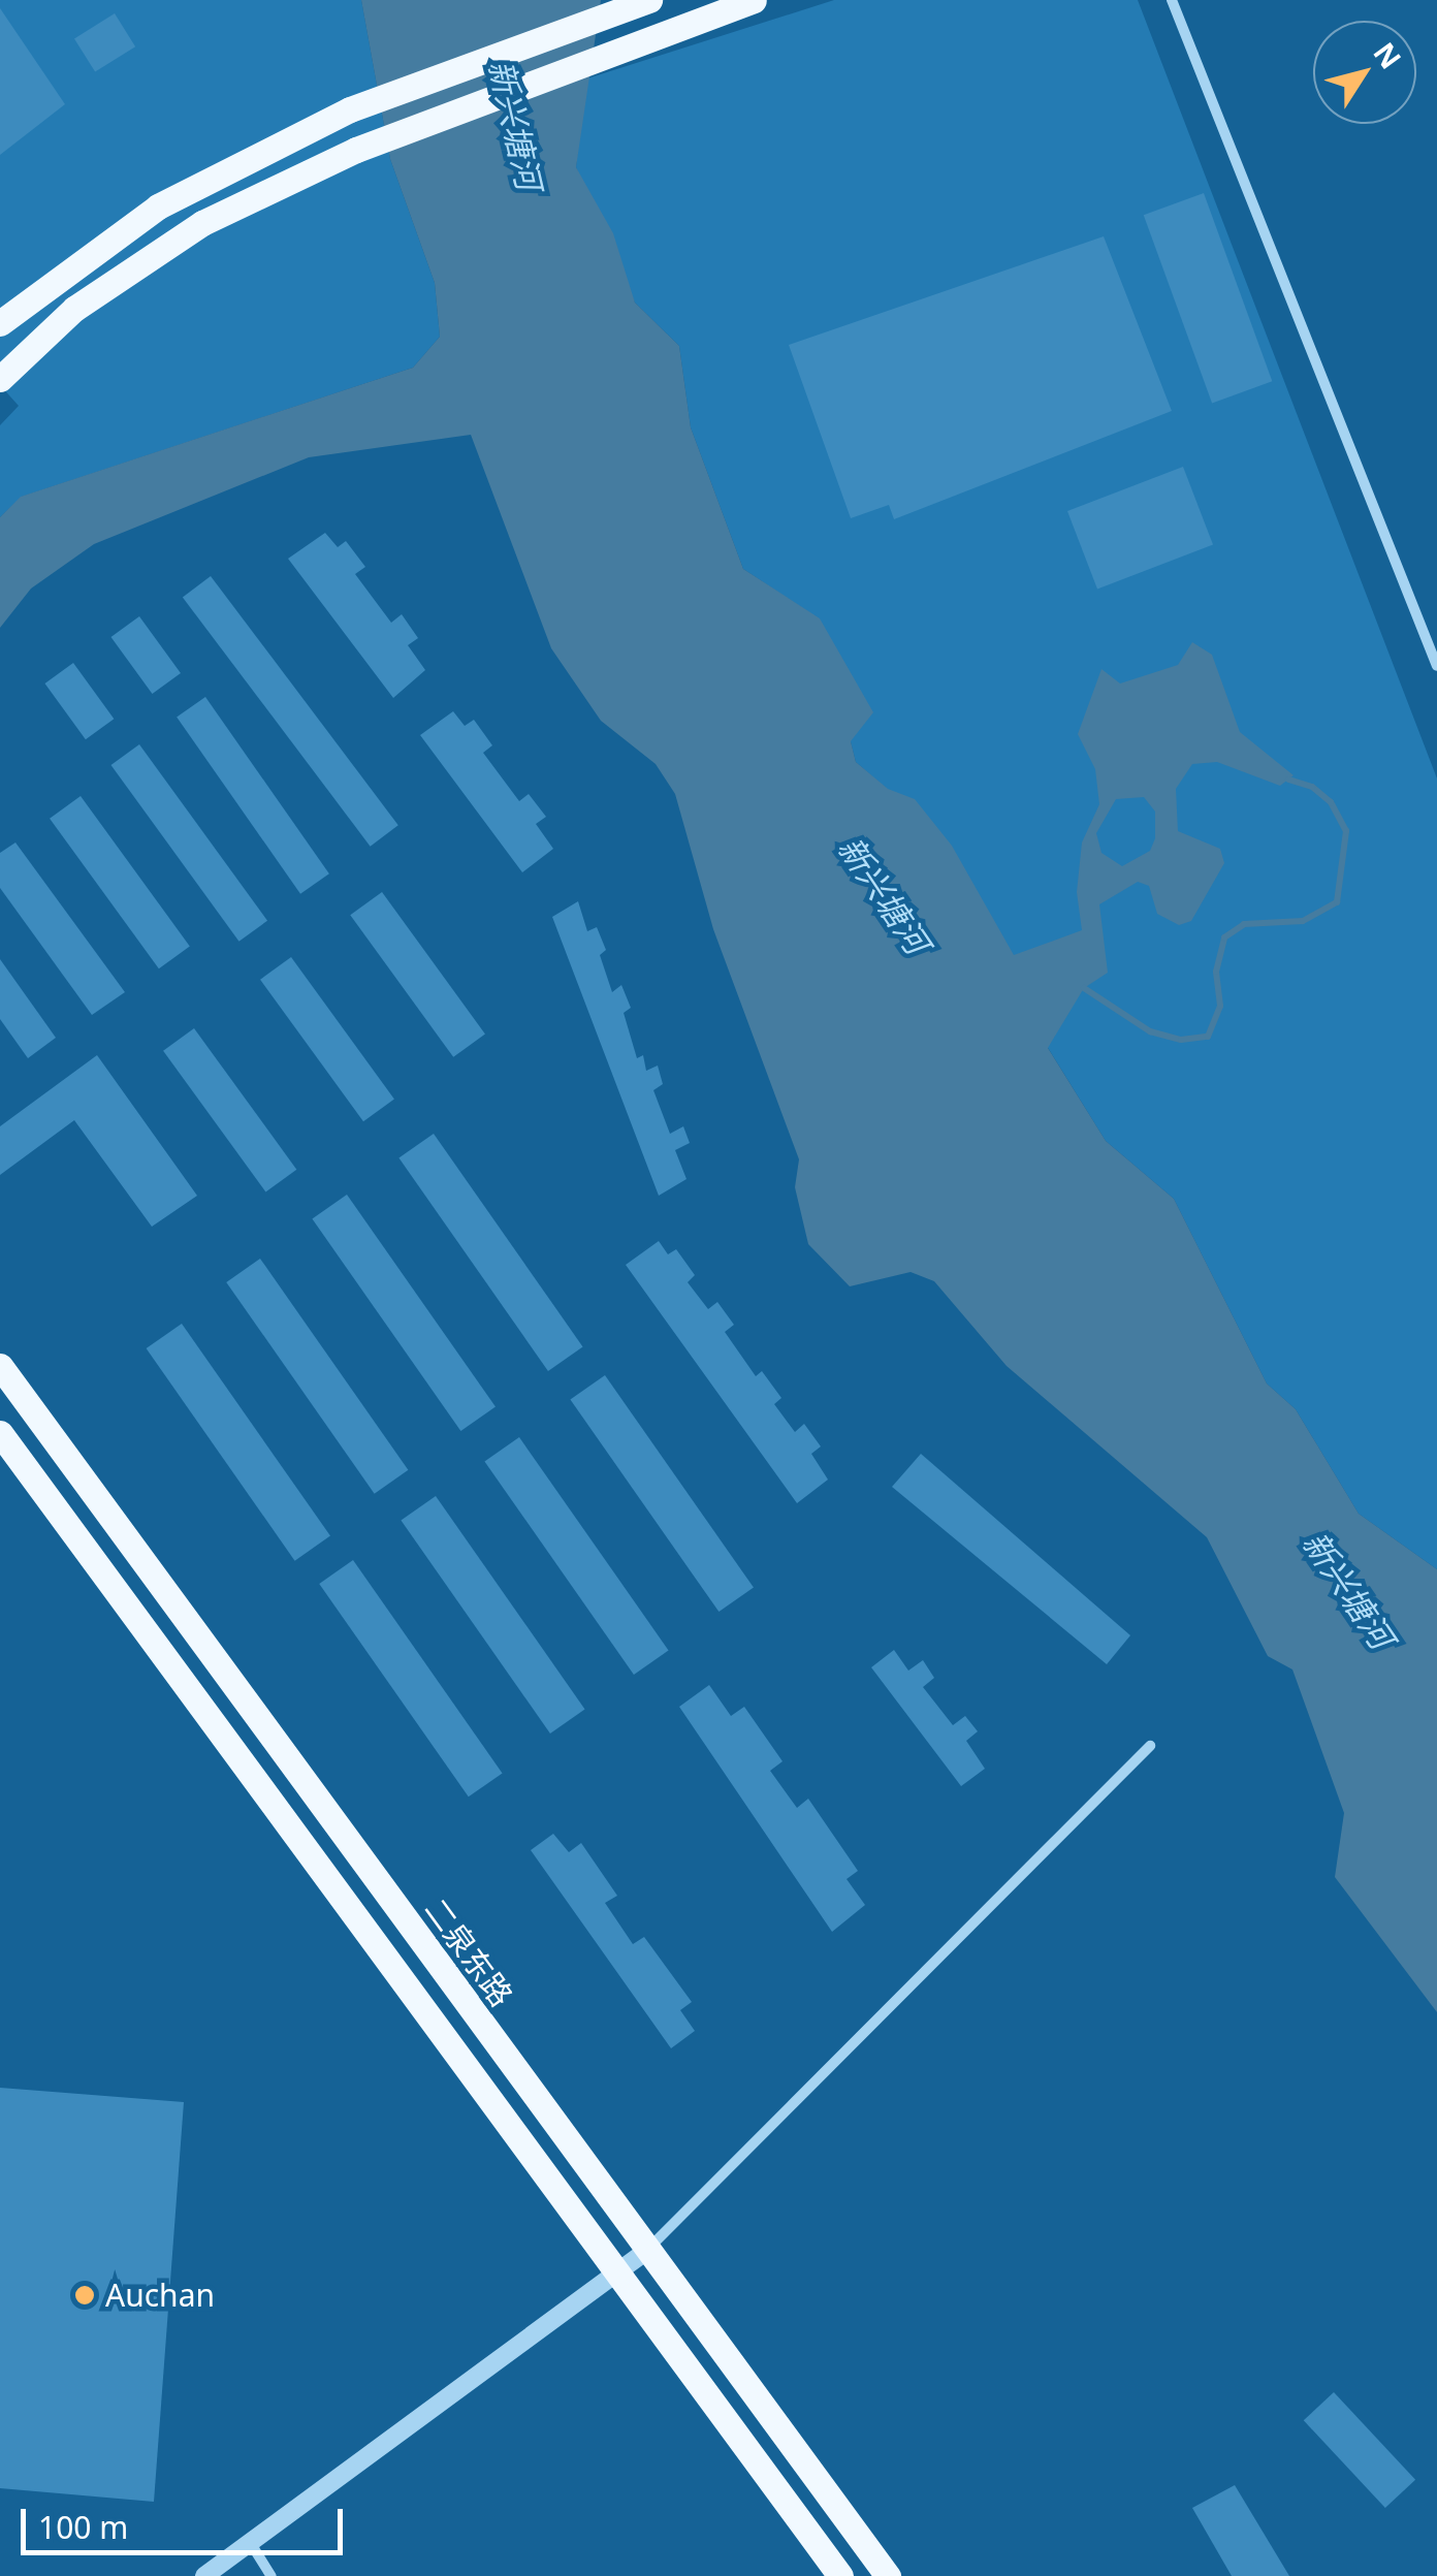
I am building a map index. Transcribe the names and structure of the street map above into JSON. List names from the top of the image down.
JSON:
{
  "streets": {
    "main road": ["二泉东路"]
  },
  "water": ["新兴塘河"],
  "places": ["Auchan"],
  "scale_bar": "100 m",
  "north": "top right"
}
